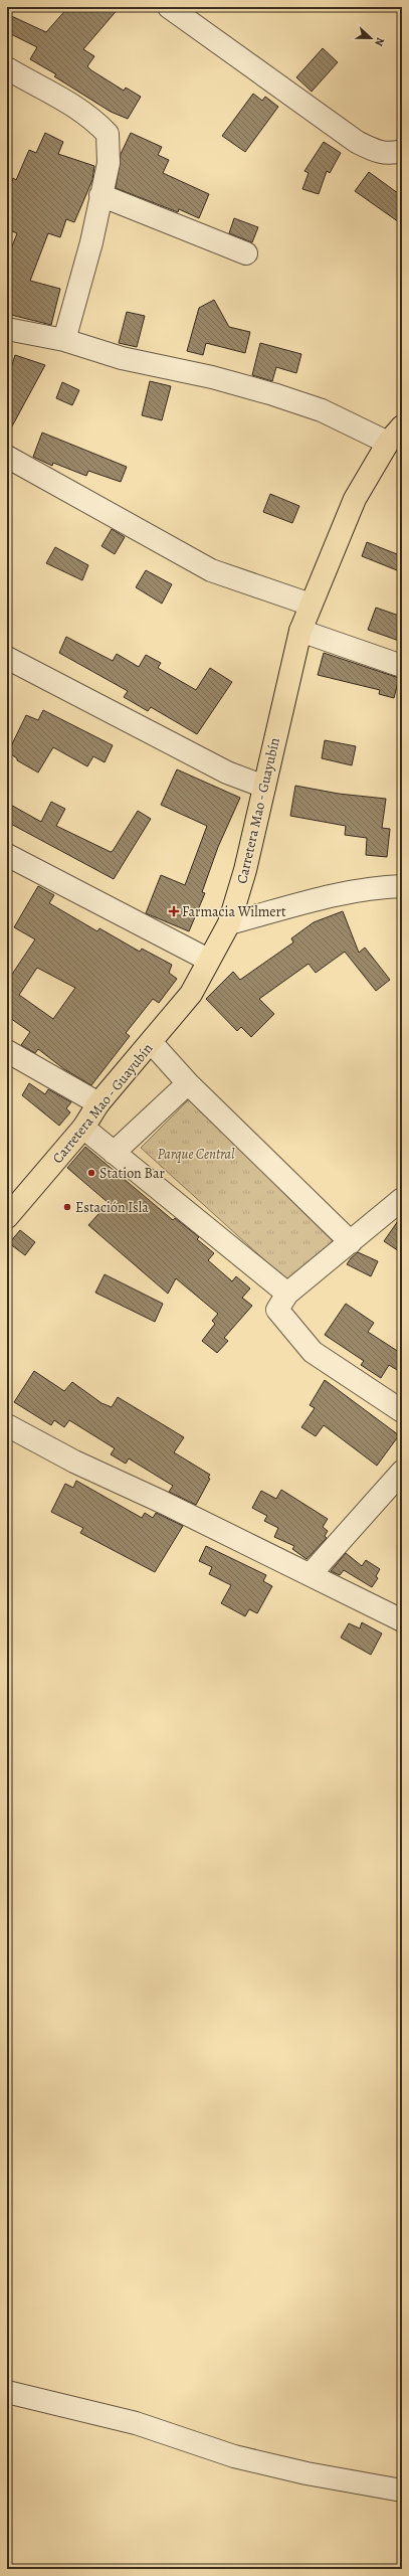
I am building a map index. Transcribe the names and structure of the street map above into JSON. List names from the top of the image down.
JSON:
{
  "streets": {
    "main road": ["Carretera Mao - Guayubín"]
  },
  "parks": ["Parque Central"],
  "places": {
    "health": ["Farmacia Wilmert"],
    "other": ["Station Bar", "Estación Isla"]
  },
  "north": "right"
}
